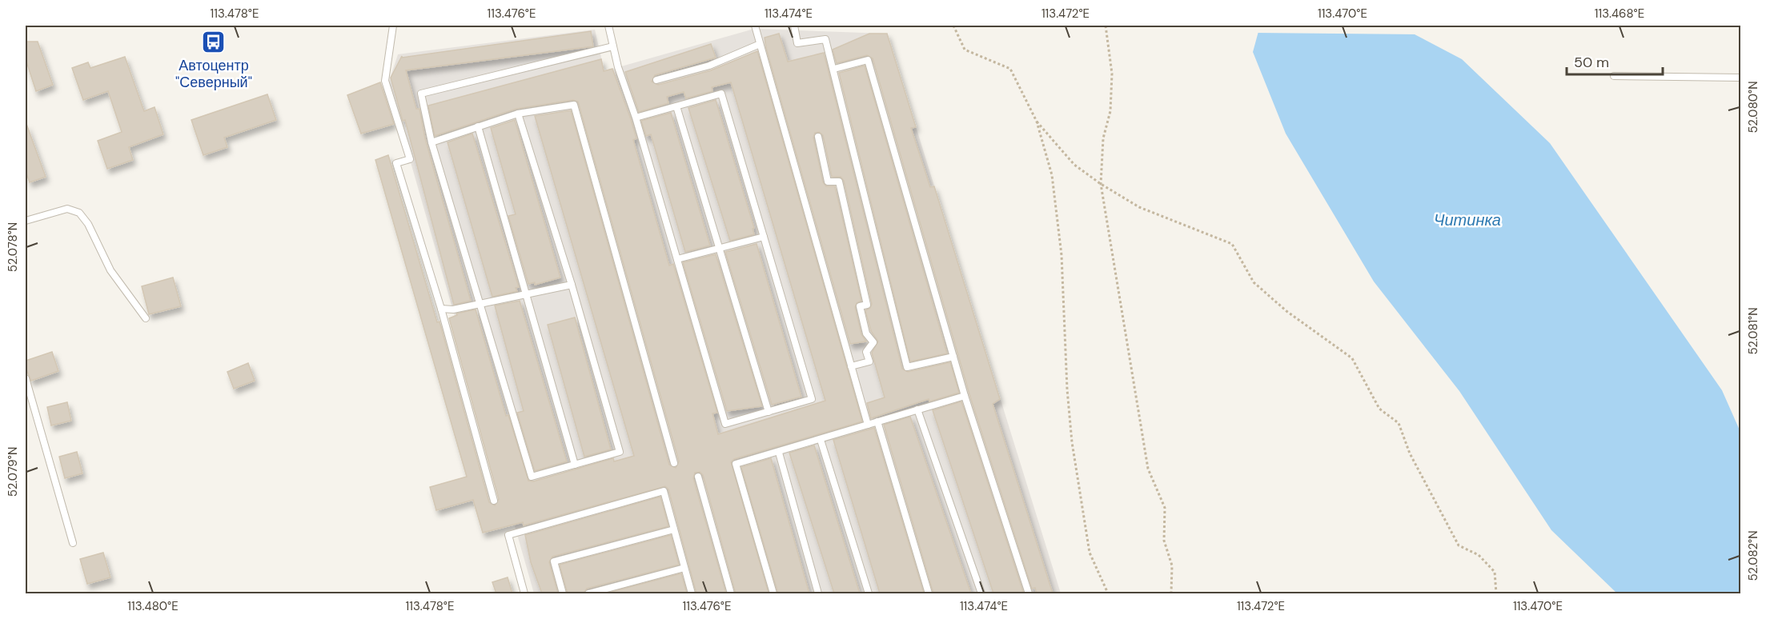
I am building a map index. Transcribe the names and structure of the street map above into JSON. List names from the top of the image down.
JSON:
{
  "water": ["Читинка"],
  "places": {
    "bus stop": ["Автоцентр \"Северный\""]
  },
  "scale_bar": "50 m",
  "coordinates": [
    "113.478°E",
    "113.476°E",
    "113.474°E",
    "113.472°E",
    "113.470°E",
    "113.468°E",
    "52.080°N",
    "52.078°N",
    "52.081°N",
    "52.079°N",
    "52.082°N",
    "113.480°E"
  ]
}
